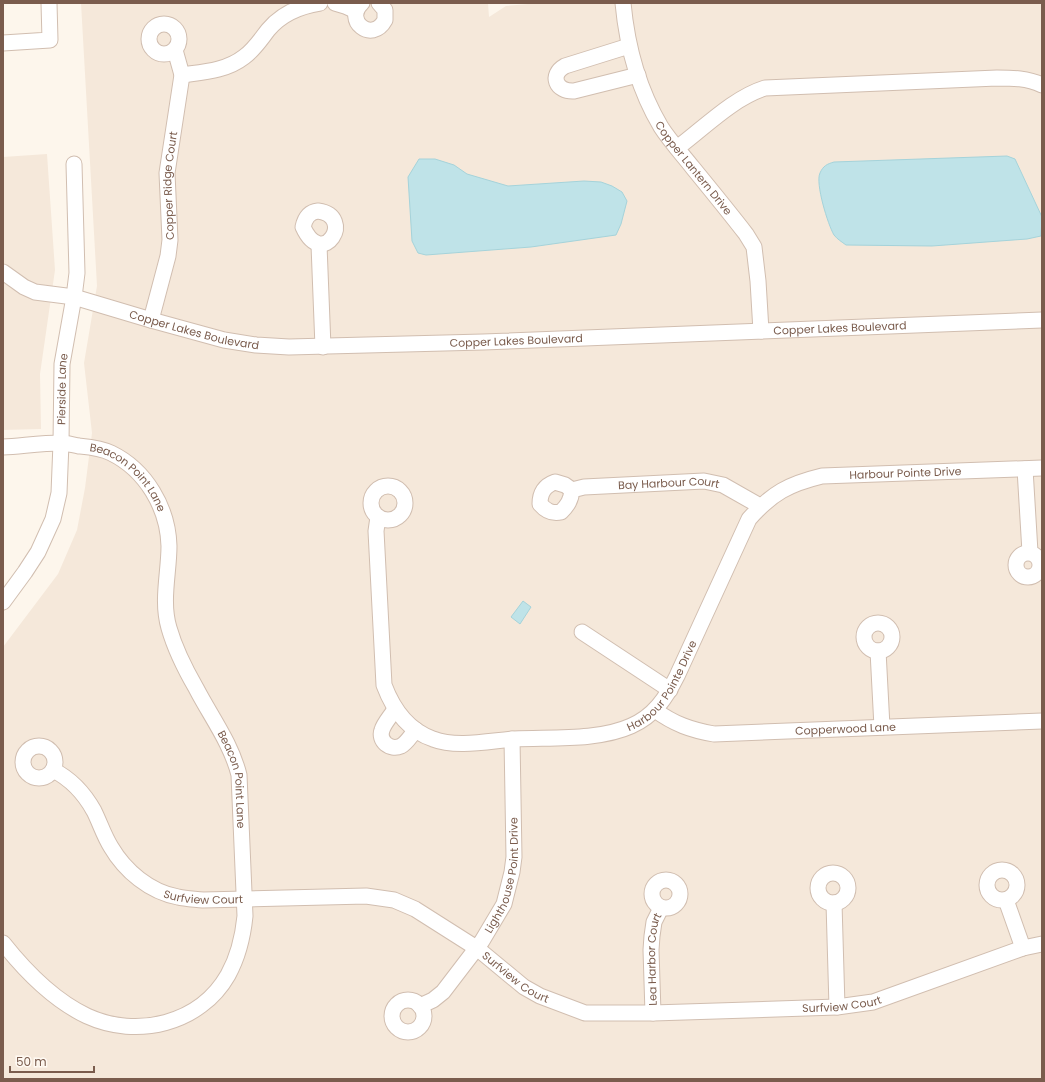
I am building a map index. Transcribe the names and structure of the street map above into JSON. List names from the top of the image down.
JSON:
{
  "streets": {
    "street": [
      "Copper Lantern Drive",
      "Copper Ridge Court",
      "Copper Lakes Boulevard",
      "Pierside Lane",
      "Harbour Pointe Drive",
      "Beacon Point Lane",
      "Bay Harbour Court",
      "Copperwood Lane",
      "Lighthouse Point Drive",
      "Surfview Court",
      "Lea Harbor Court"
    ]
  },
  "crossings": [
    ["Copper Lantern Drive", "Copper Lakes Boulevard"],
    ["Copper Ridge Court", "Copper Lakes Boulevard"],
    ["Copper Lakes Boulevard", "Pierside Lane"],
    ["Pierside Lane", "Beacon Point Lane"],
    ["Harbour Pointe Drive", "Bay Harbour Court"],
    ["Harbour Pointe Drive", "Copperwood Lane"],
    ["Harbour Pointe Drive", "Lighthouse Point Drive"],
    ["Beacon Point Lane", "Surfview Court"],
    ["Lighthouse Point Drive", "Surfview Court"],
    ["Surfview Court", "Lea Harbor Court"]
  ],
  "scale_bar": "50 m"
}
